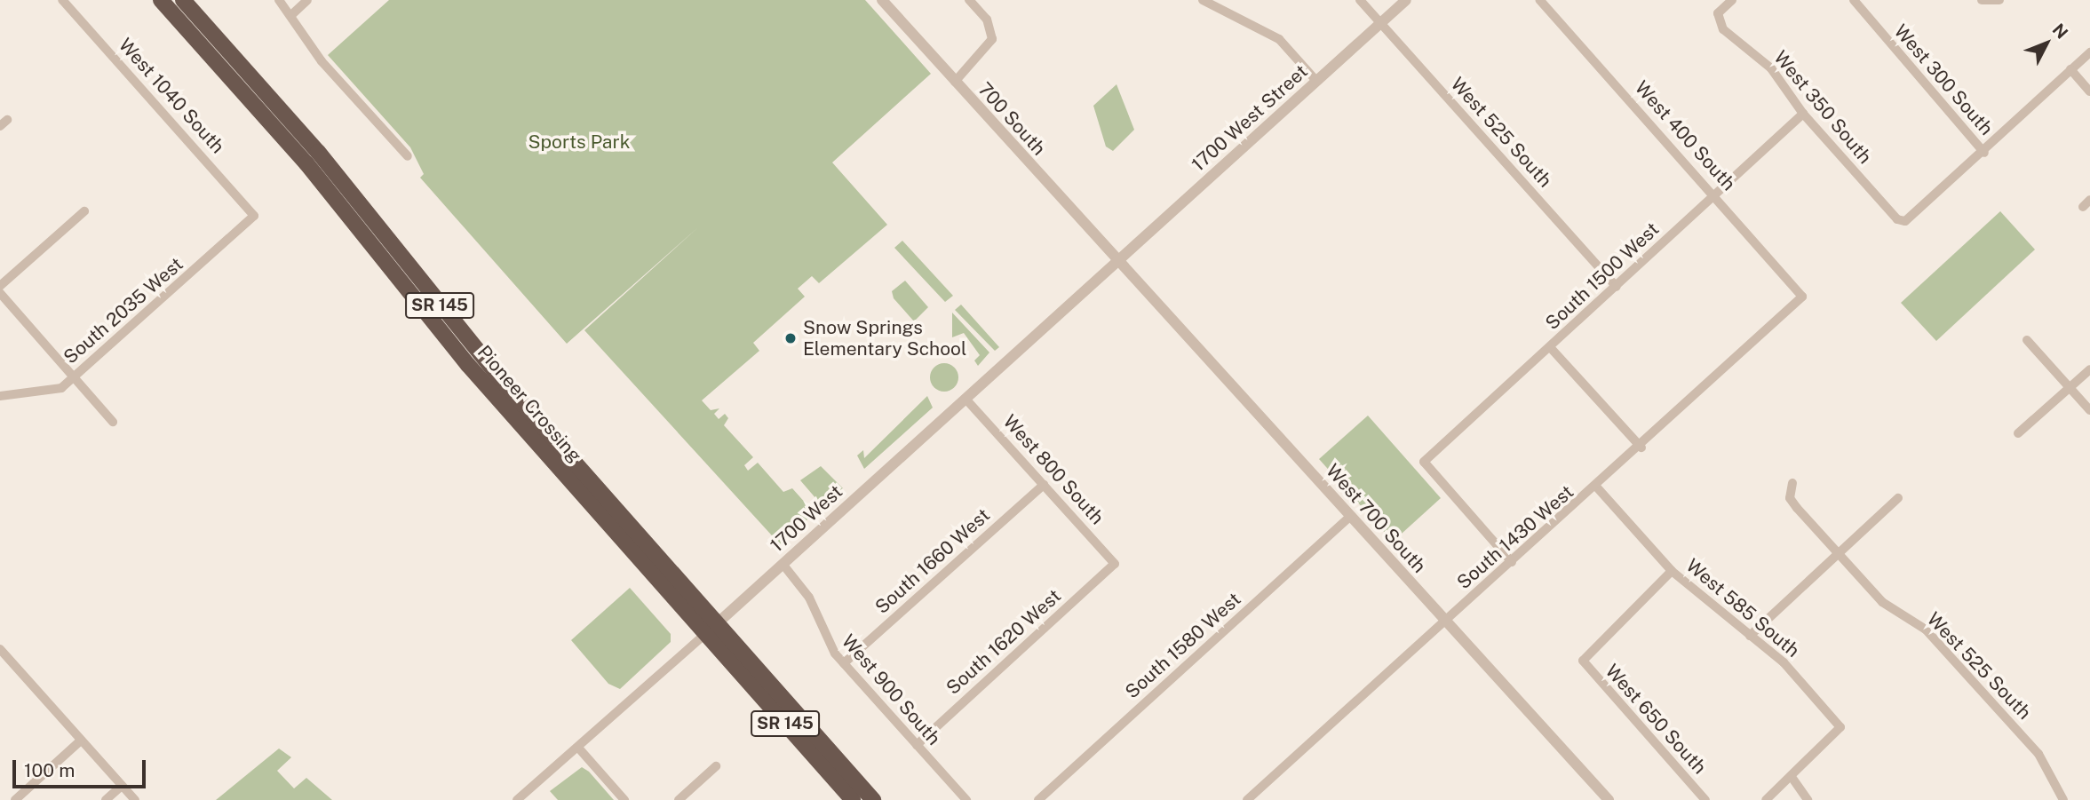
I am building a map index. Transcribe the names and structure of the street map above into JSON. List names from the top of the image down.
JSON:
{
  "streets": {
    "highway": ["SR 145", "Pioneer Crossing"],
    "street": [
      "West 300 South",
      "West 1040 South",
      "West 350 South",
      "1700 West Street",
      "700 South",
      "West 525 South",
      "West 400 South",
      "South 1500 West",
      "South 2035 West",
      "West 800 South",
      "1700 West",
      "West 700 South",
      "South 1430 West",
      "South 1660 West",
      "West 585 South",
      "South 1620 West",
      "South 1580 West",
      "West 900 South",
      "West 650 South"
    ]
  },
  "crossings": [
    ["West 300 South", "West 350 South"],
    ["West 1040 South", "South 2035 West"],
    ["West 350 South", "South 1500 West"],
    ["1700 West Street", "700 South"],
    ["1700 West Street", "West 525 South"],
    ["1700 West Street", "1700 West"],
    ["1700 West Street", "West 700 South"],
    ["700 South", "1700 West"],
    ["700 South", "West 700 South"],
    ["West 525 South", "South 1500 West"],
    ["West 400 South", "South 1500 West"],
    ["West 400 South", "South 1430 West"],
    ["South 1500 West", "South 1430 West"],
    ["Pioneer Crossing", "1700 West"],
    ["West 800 South", "1700 West"],
    ["West 800 South", "South 1660 West"],
    ["West 800 South", "South 1620 West"],
    ["1700 West", "West 700 South"],
    ["1700 West", "West 900 South"],
    ["West 700 South", "South 1430 West"],
    ["West 700 South", "South 1580 West"],
    ["South 1430 West", "West 585 South"],
    ["South 1660 West", "West 900 South"],
    ["West 585 South", "West 650 South"],
    ["South 1620 West", "West 900 South"]
  ],
  "parks": ["Sports Park"],
  "places": ["Snow Springs Elementary School"],
  "scale_bar": "100 m",
  "north": "top right"
}
